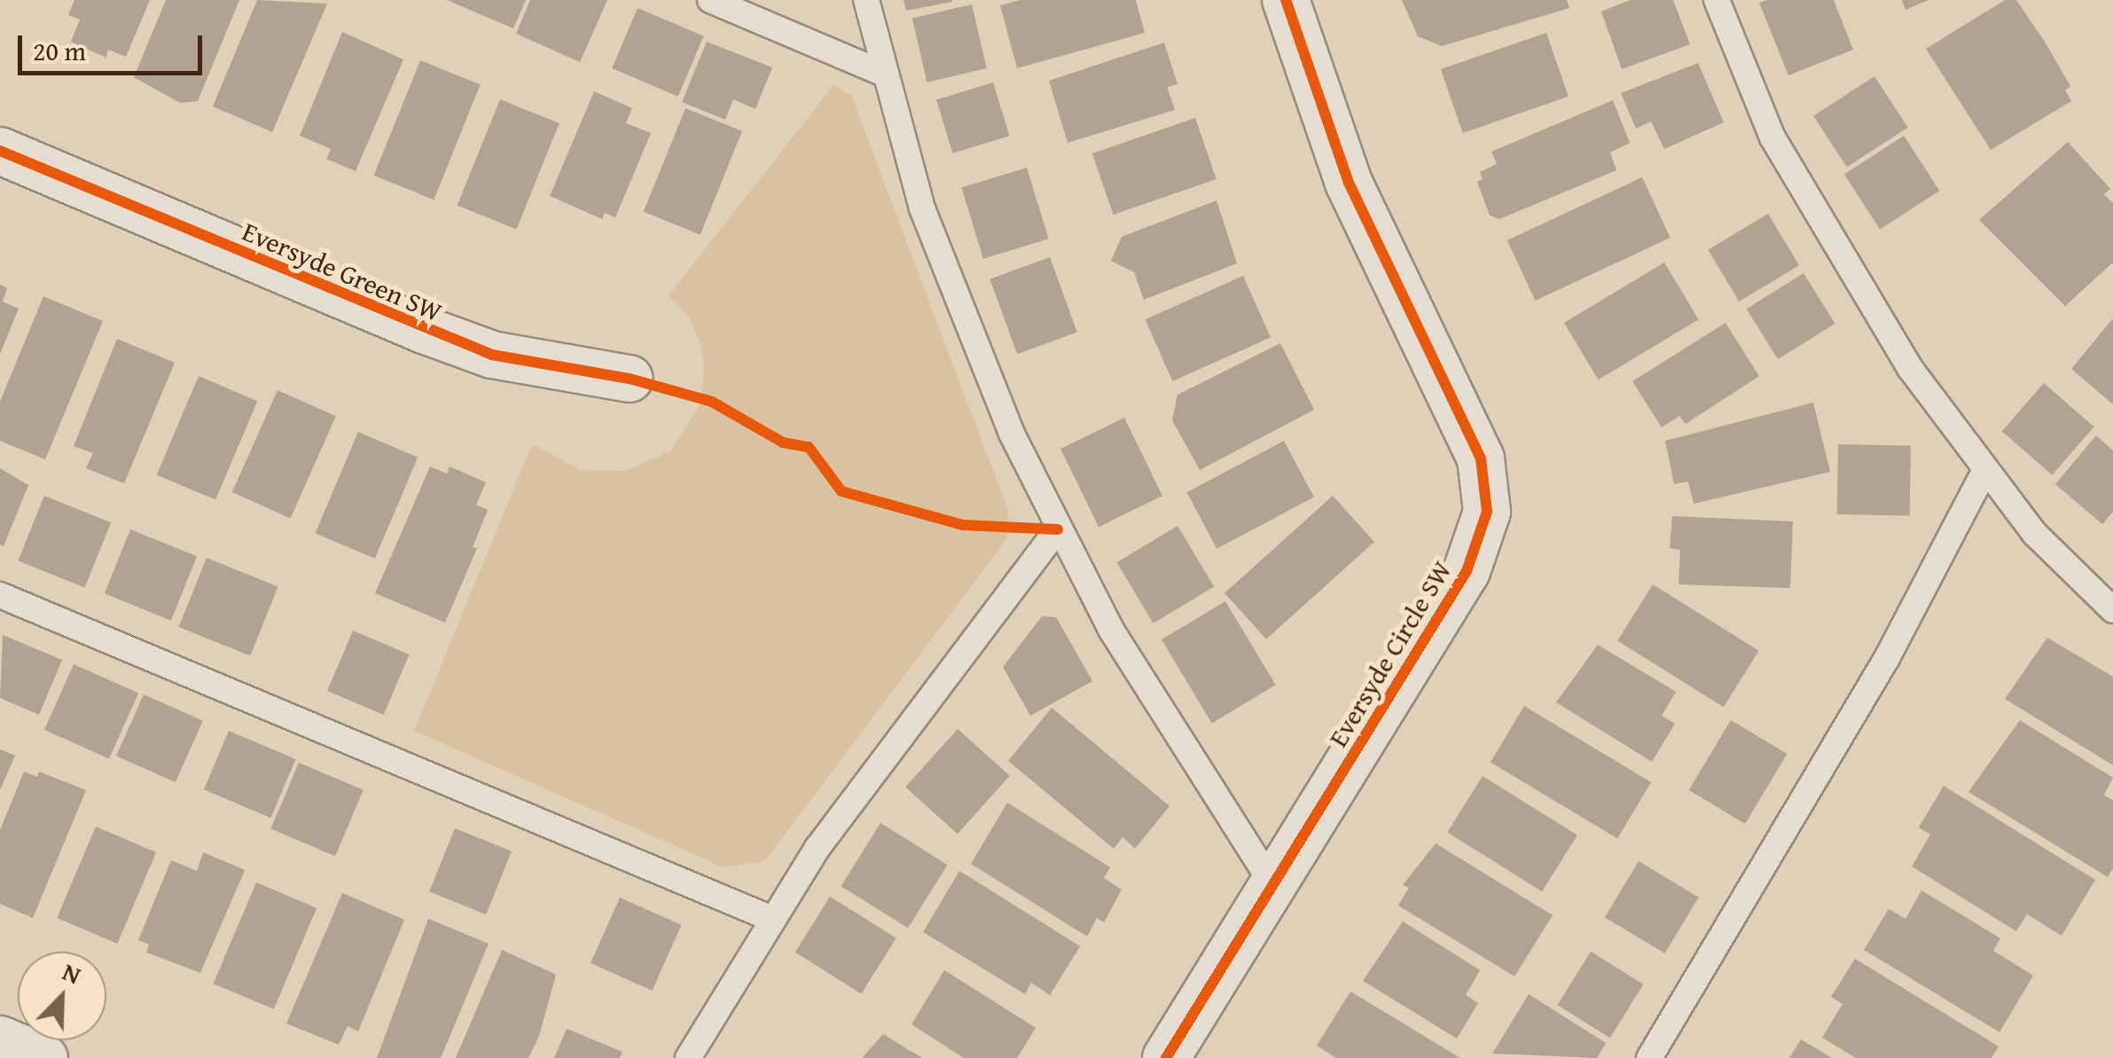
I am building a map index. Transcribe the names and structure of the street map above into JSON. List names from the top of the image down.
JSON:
{
  "streets": {
    "street": ["Eversyde Green SW", "Eversyde Circle SW"]
  },
  "scale_bar": "20 m",
  "north": "top right"
}
